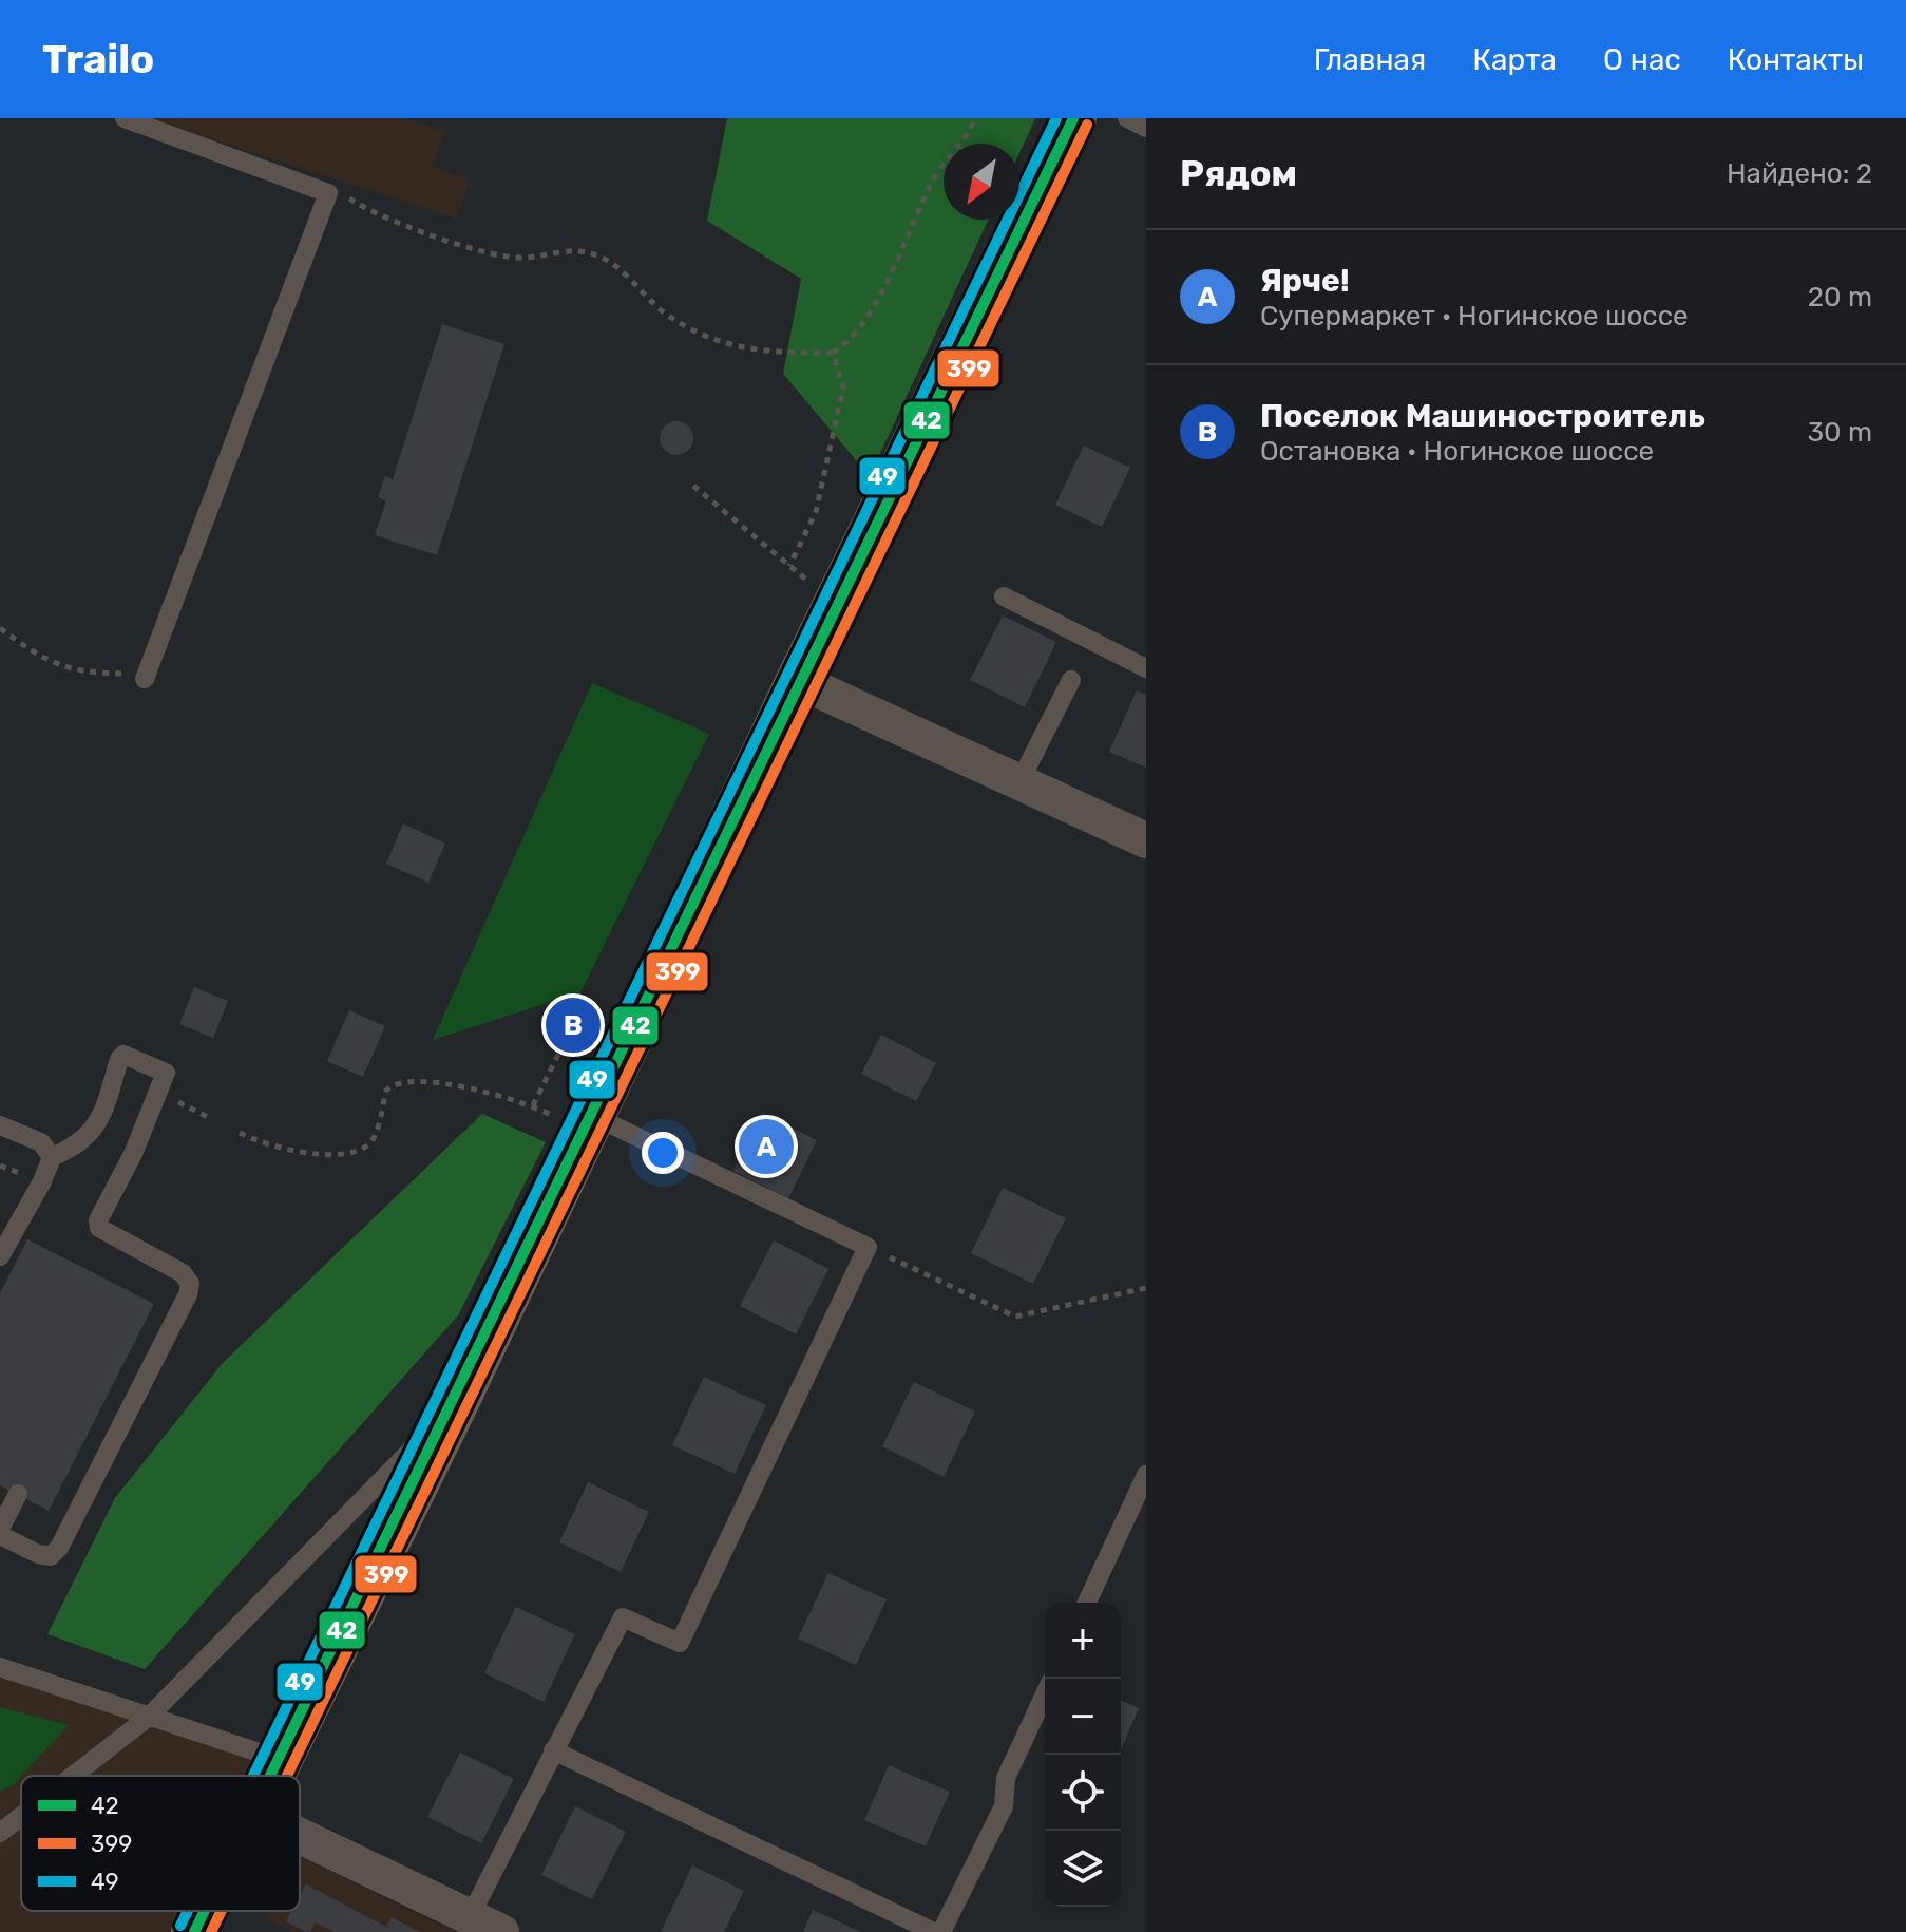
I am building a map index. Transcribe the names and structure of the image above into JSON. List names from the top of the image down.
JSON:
{
  "lines": ["transit line 42", "transit line 49", "transit line 399"],
  "legend": ["42", "399", "49"],
  "north": "bottom left",
  "page": {
    "header": "Trailo",
    "nav": [
      "Главная",
      "Карта",
      "О нас",
      "Контакты"
    ],
    "heading": ["Рядом", "Найдено: 2"],
    "list": [
      {
        "mark": "A",
        "name": "Ярче!",
        "note": "Супермаркет · Ногинское шоссе",
        "value": "20 m"
      },
      {
        "mark": "B",
        "name": "Поселок Машиностроитель",
        "note": "Остановка · Ногинское шоссе",
        "value": "30 m"
      }
    ],
    "pins": ["B", "A"],
    "map_buttons": ["+", "−"]
  }
}
